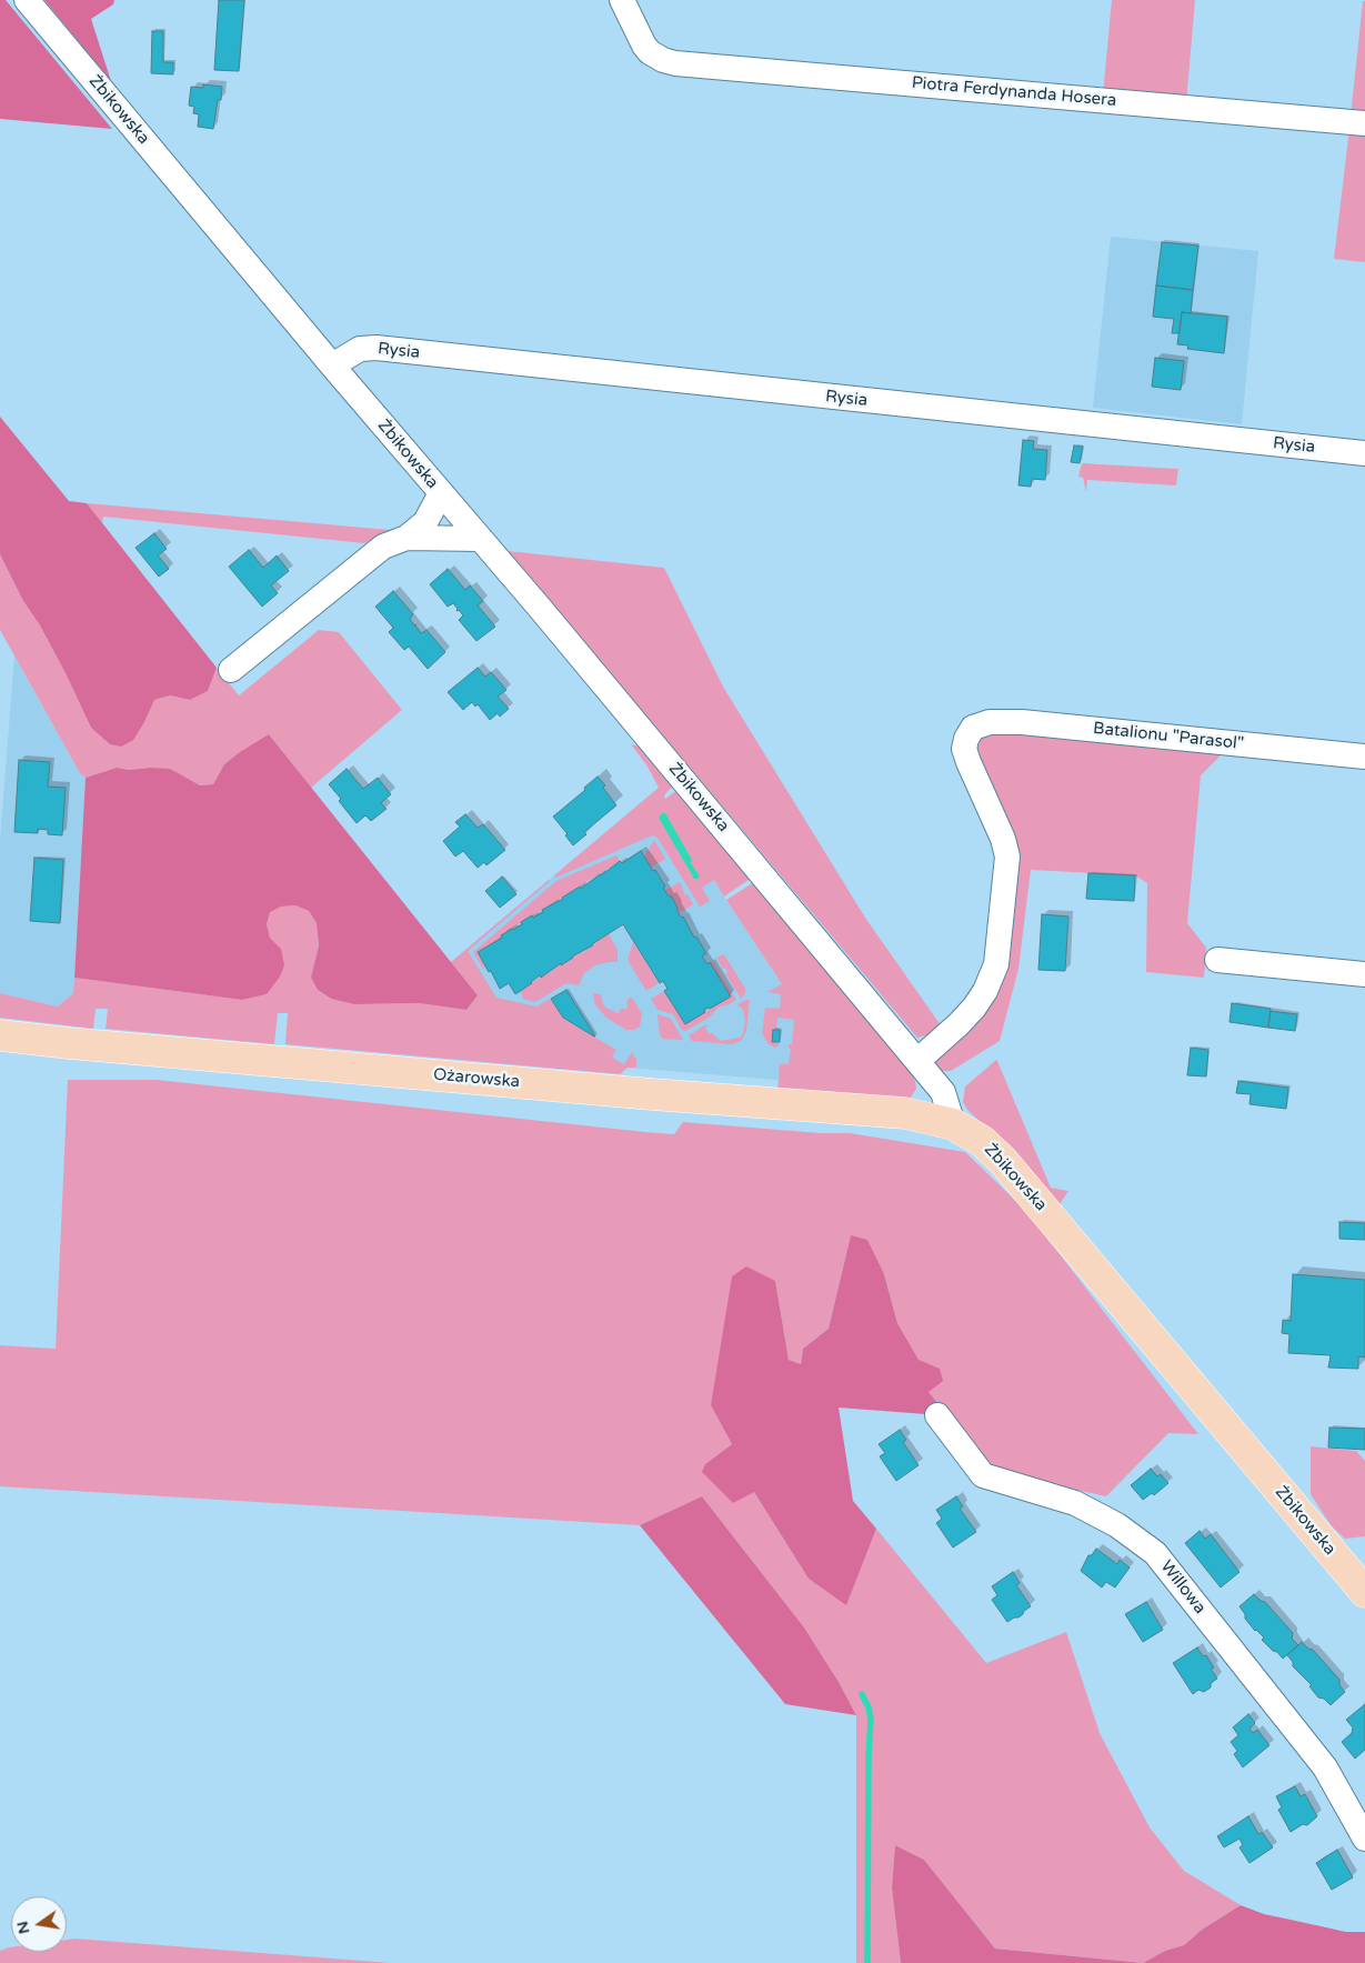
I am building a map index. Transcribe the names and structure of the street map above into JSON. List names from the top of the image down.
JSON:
{
  "streets": {
    "main road": ["Żbikowska", "Ożarowska"],
    "street": [
      "Piotra Ferdynanda Hosera",
      "Rysia",
      "Batalionu \"Parasol\"",
      "Willowa"
    ]
  },
  "crossings": [
    ["Żbikowska", "Rysia"],
    ["Żbikowska", "Batalionu \"Parasol\""],
    ["Żbikowska", "Ożarowska"]
  ],
  "north": "left"
}
